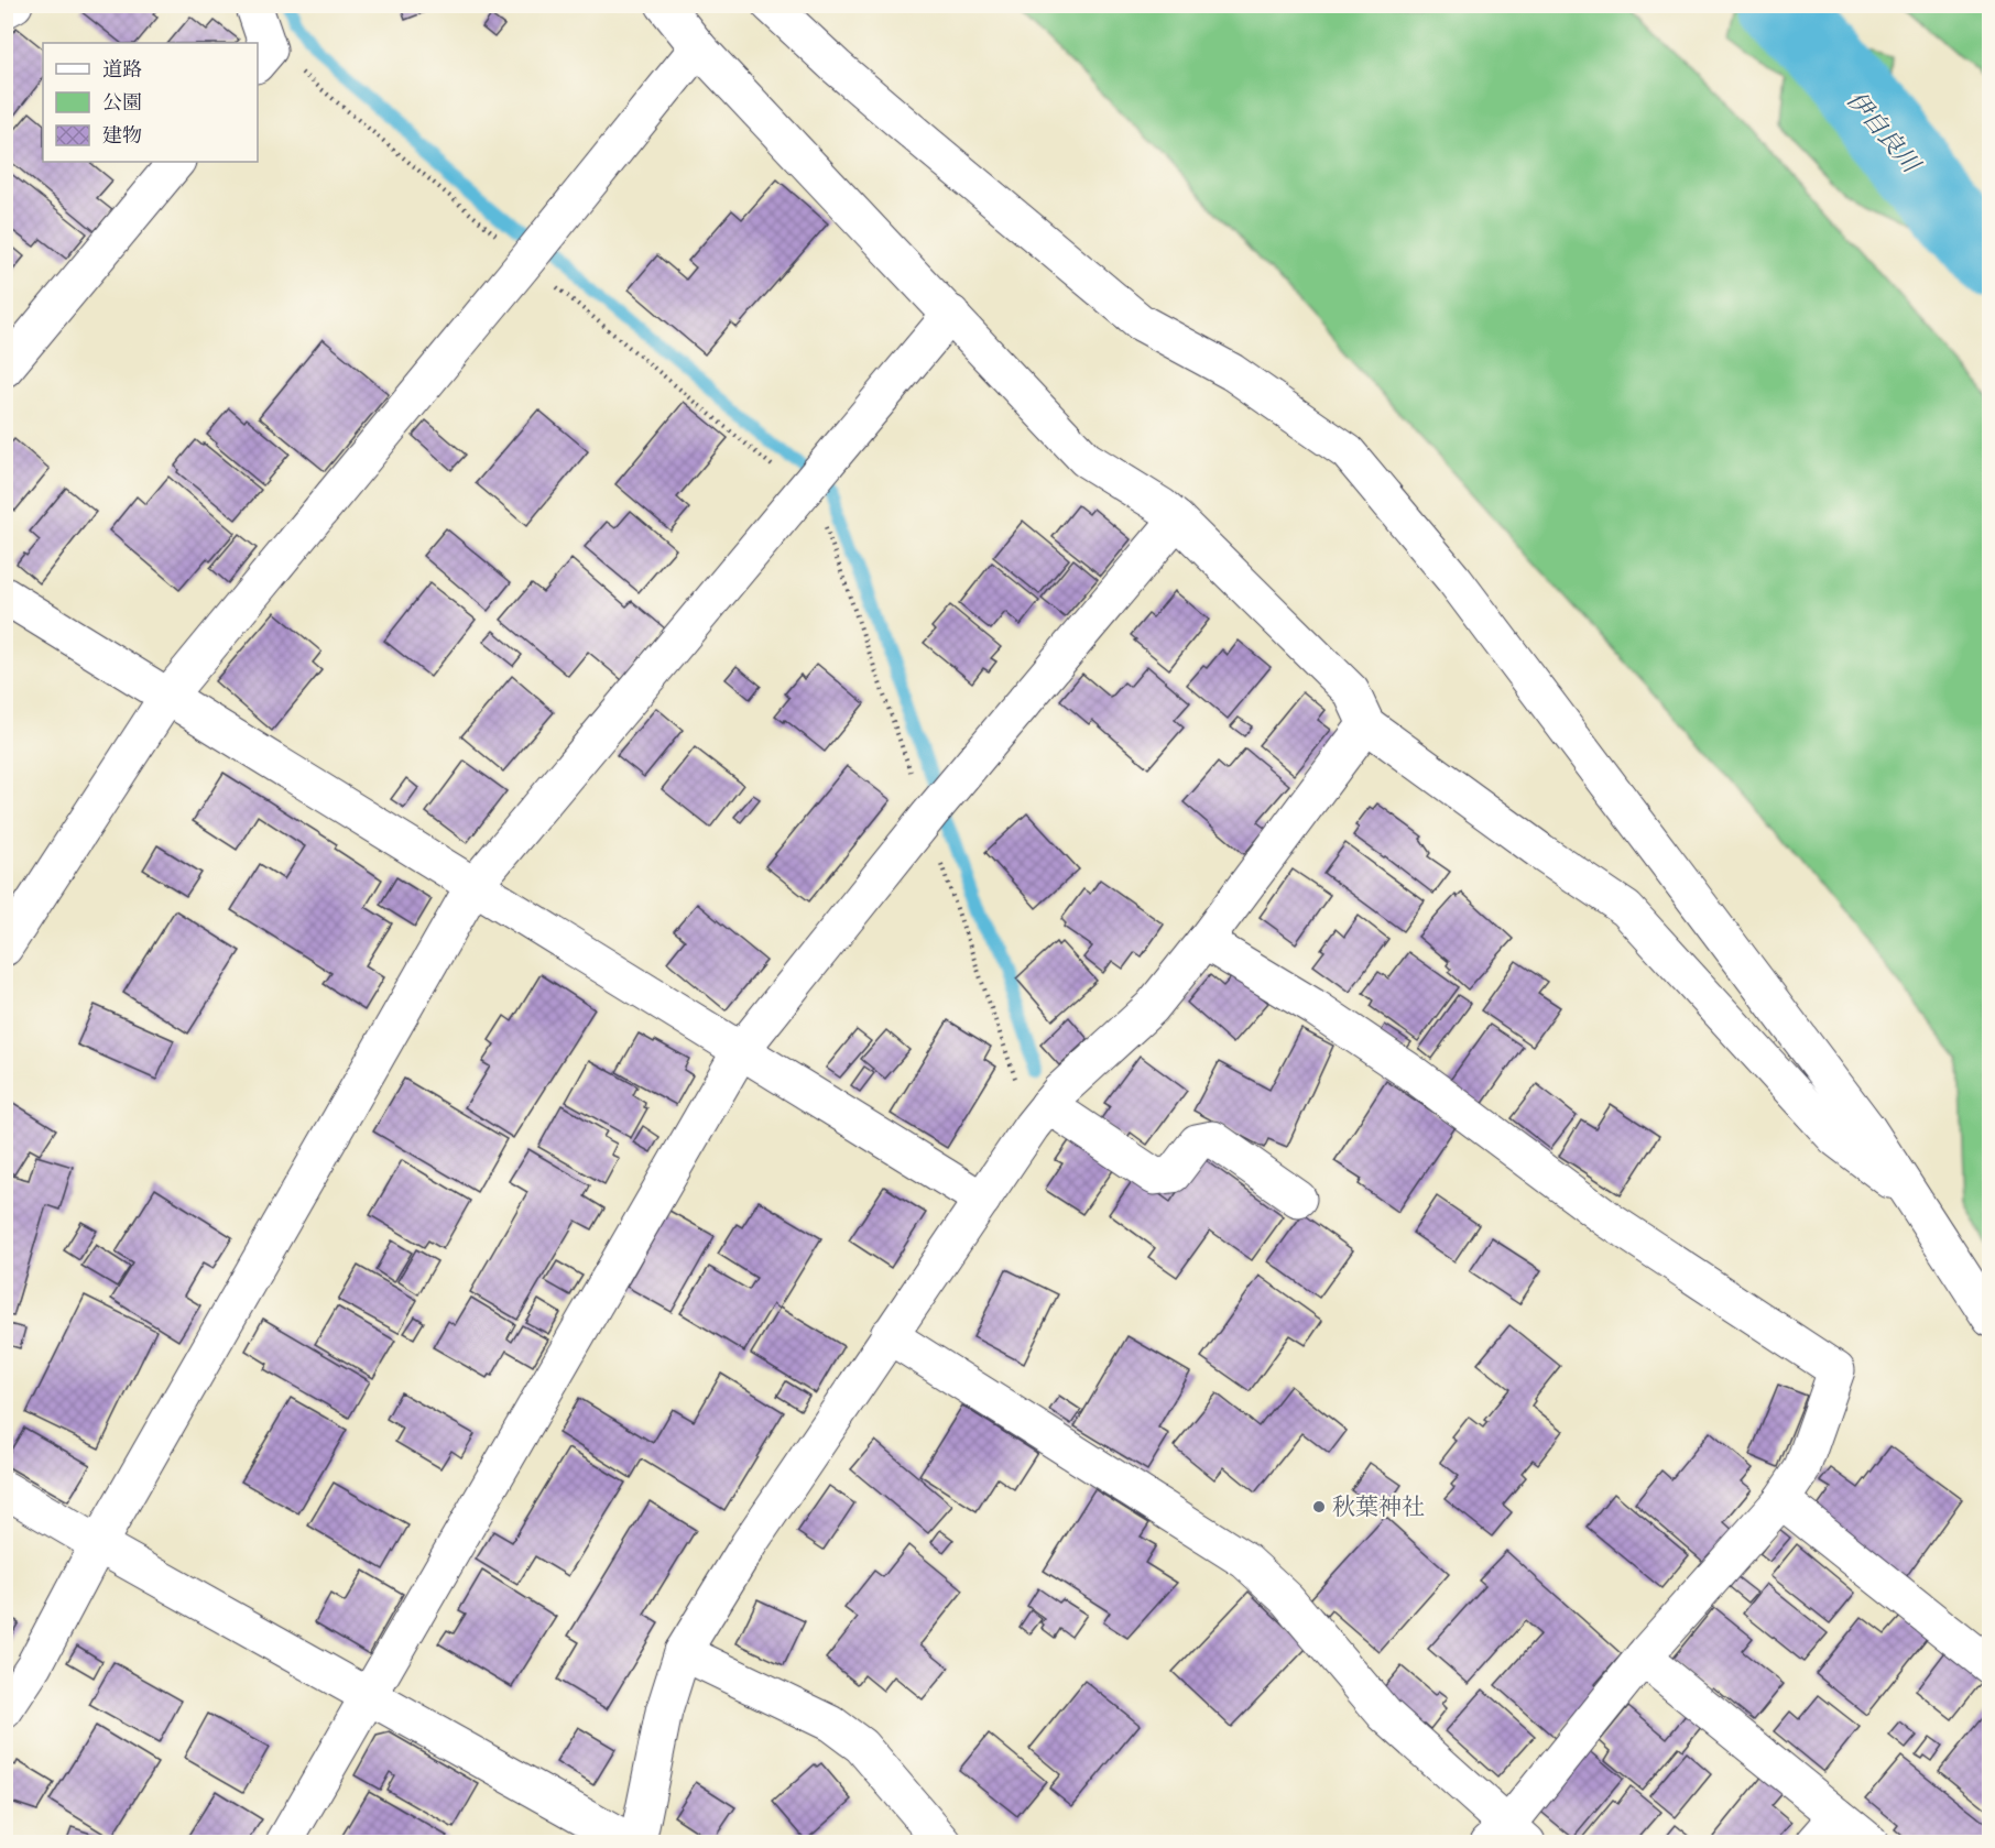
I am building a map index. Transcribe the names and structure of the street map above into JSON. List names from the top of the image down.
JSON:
{
  "water": ["伊自良川"],
  "places": ["秋葉神社"],
  "legend": ["道路", "公園", "建物"]
}
